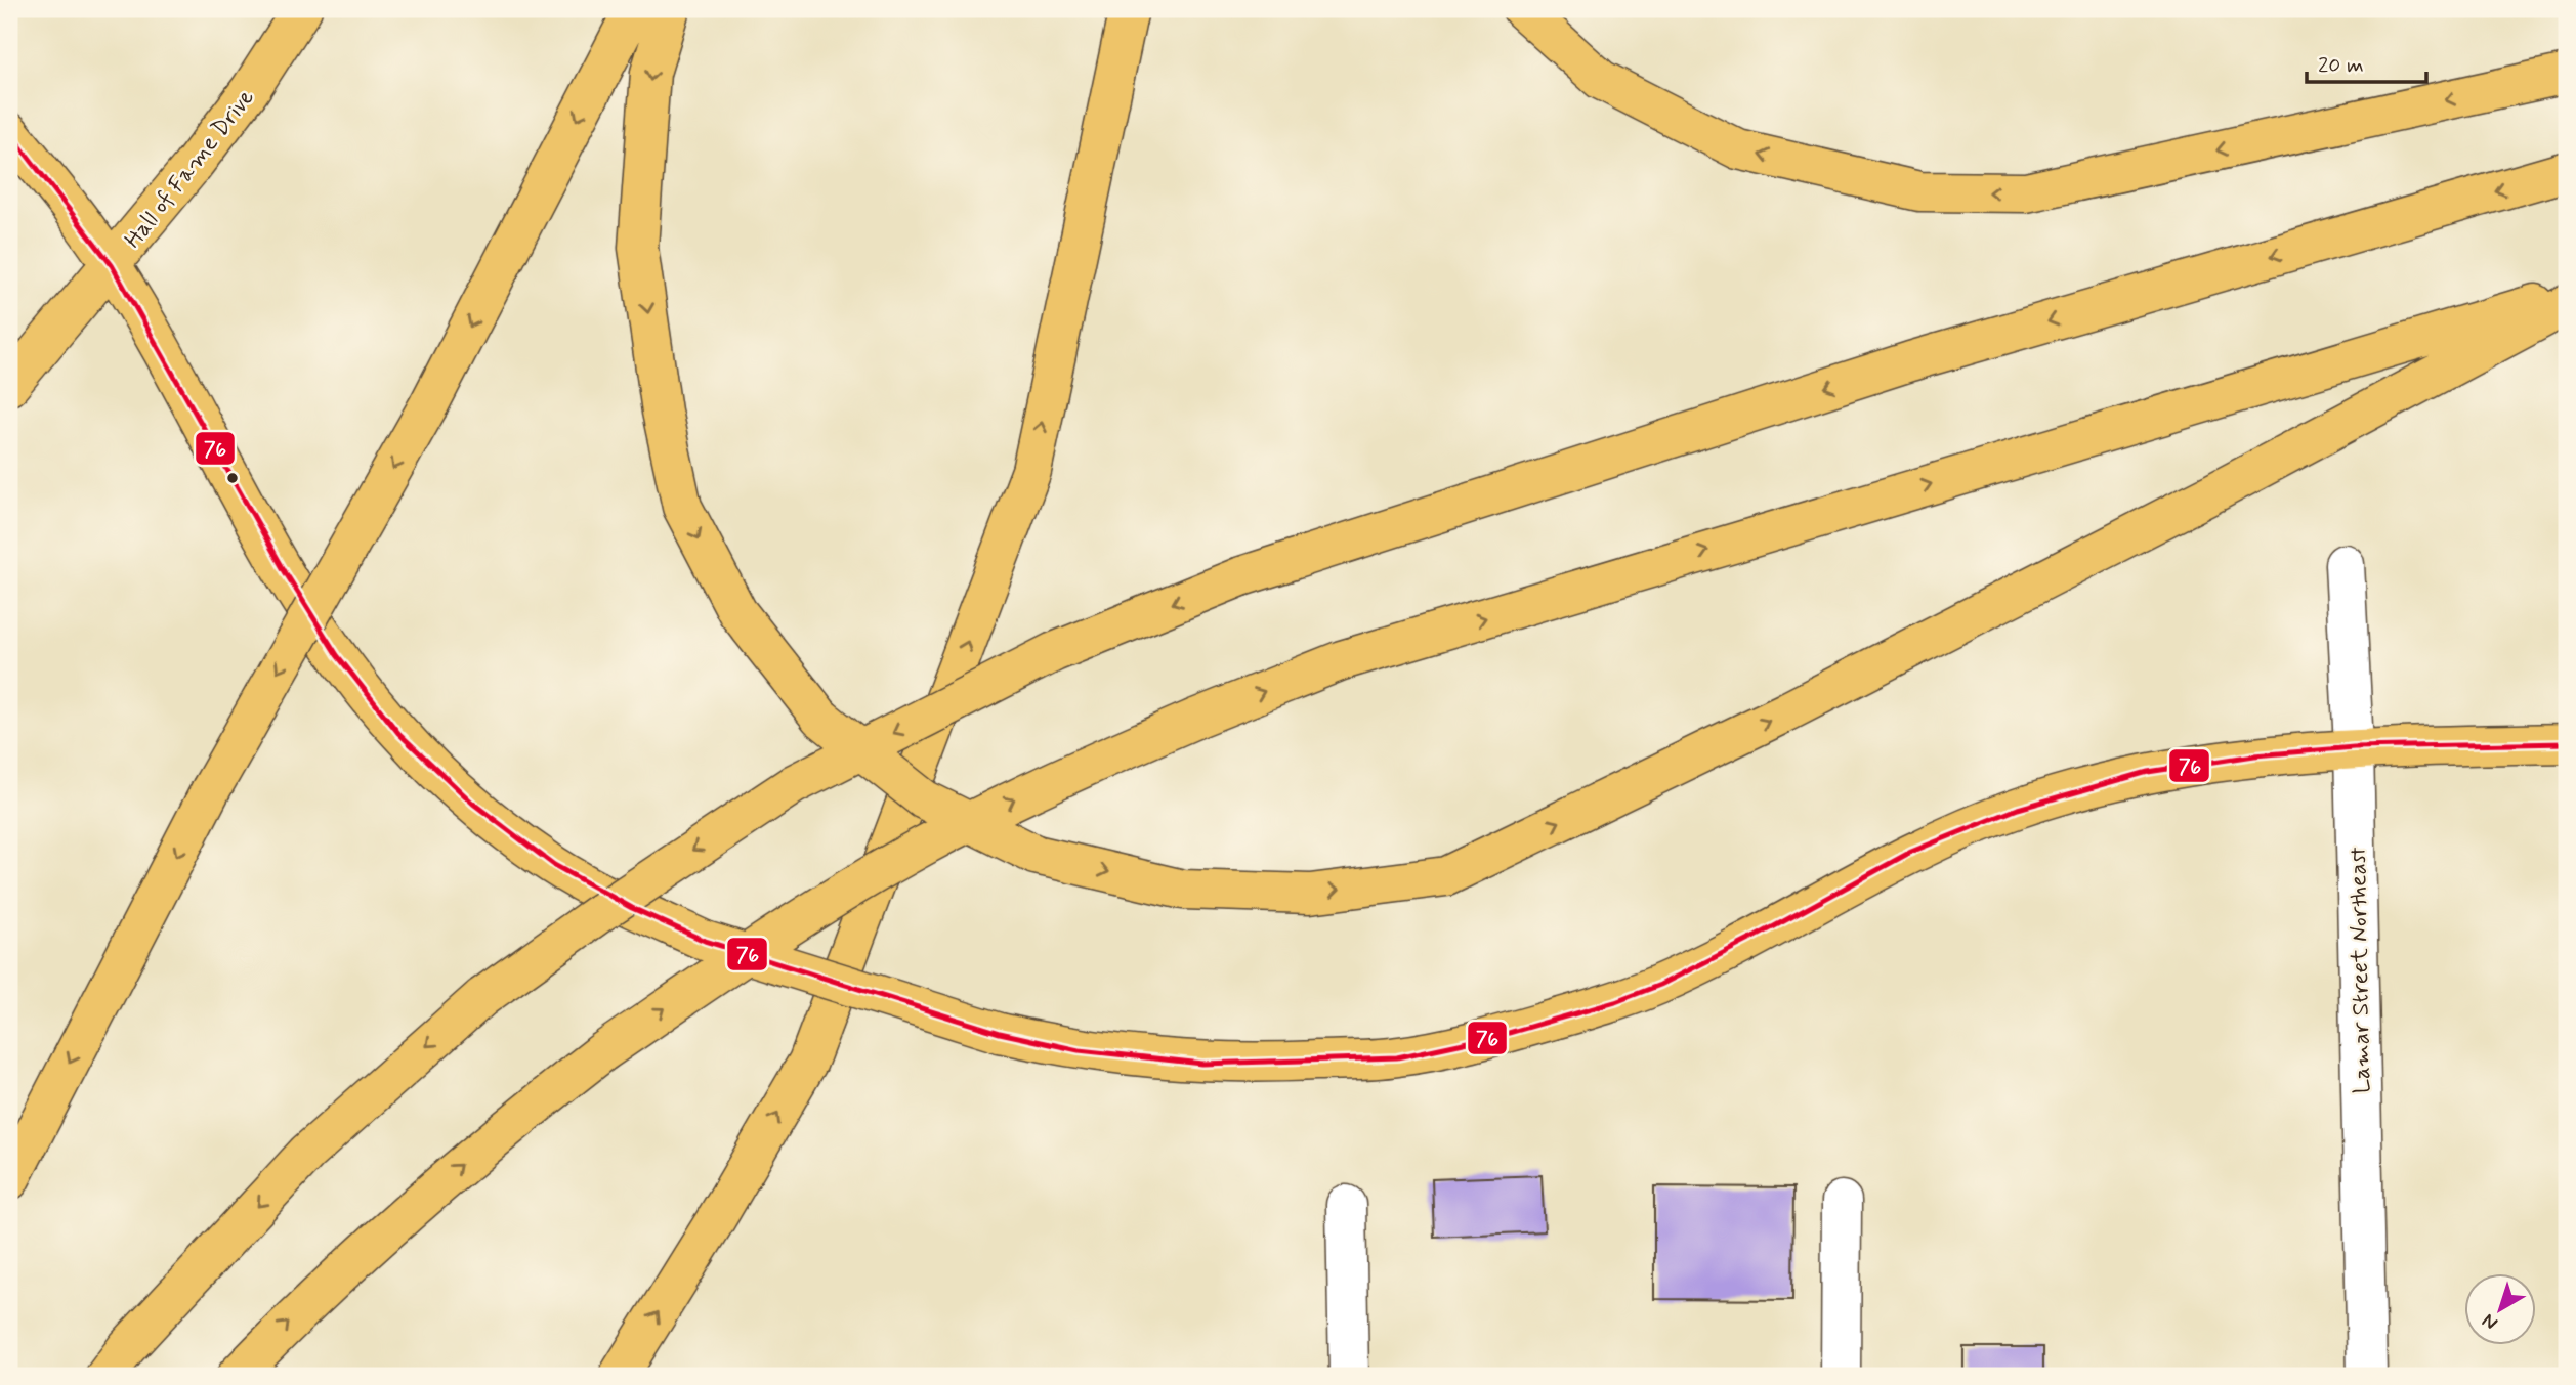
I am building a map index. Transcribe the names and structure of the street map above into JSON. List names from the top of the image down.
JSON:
{
  "streets": {
    "main road": ["Hall of Fame Drive"],
    "street": ["Lamar Street Northeast"]
  },
  "lines": ["transit line 76"],
  "scale_bar": "20 m",
  "north": "bottom left"
}
